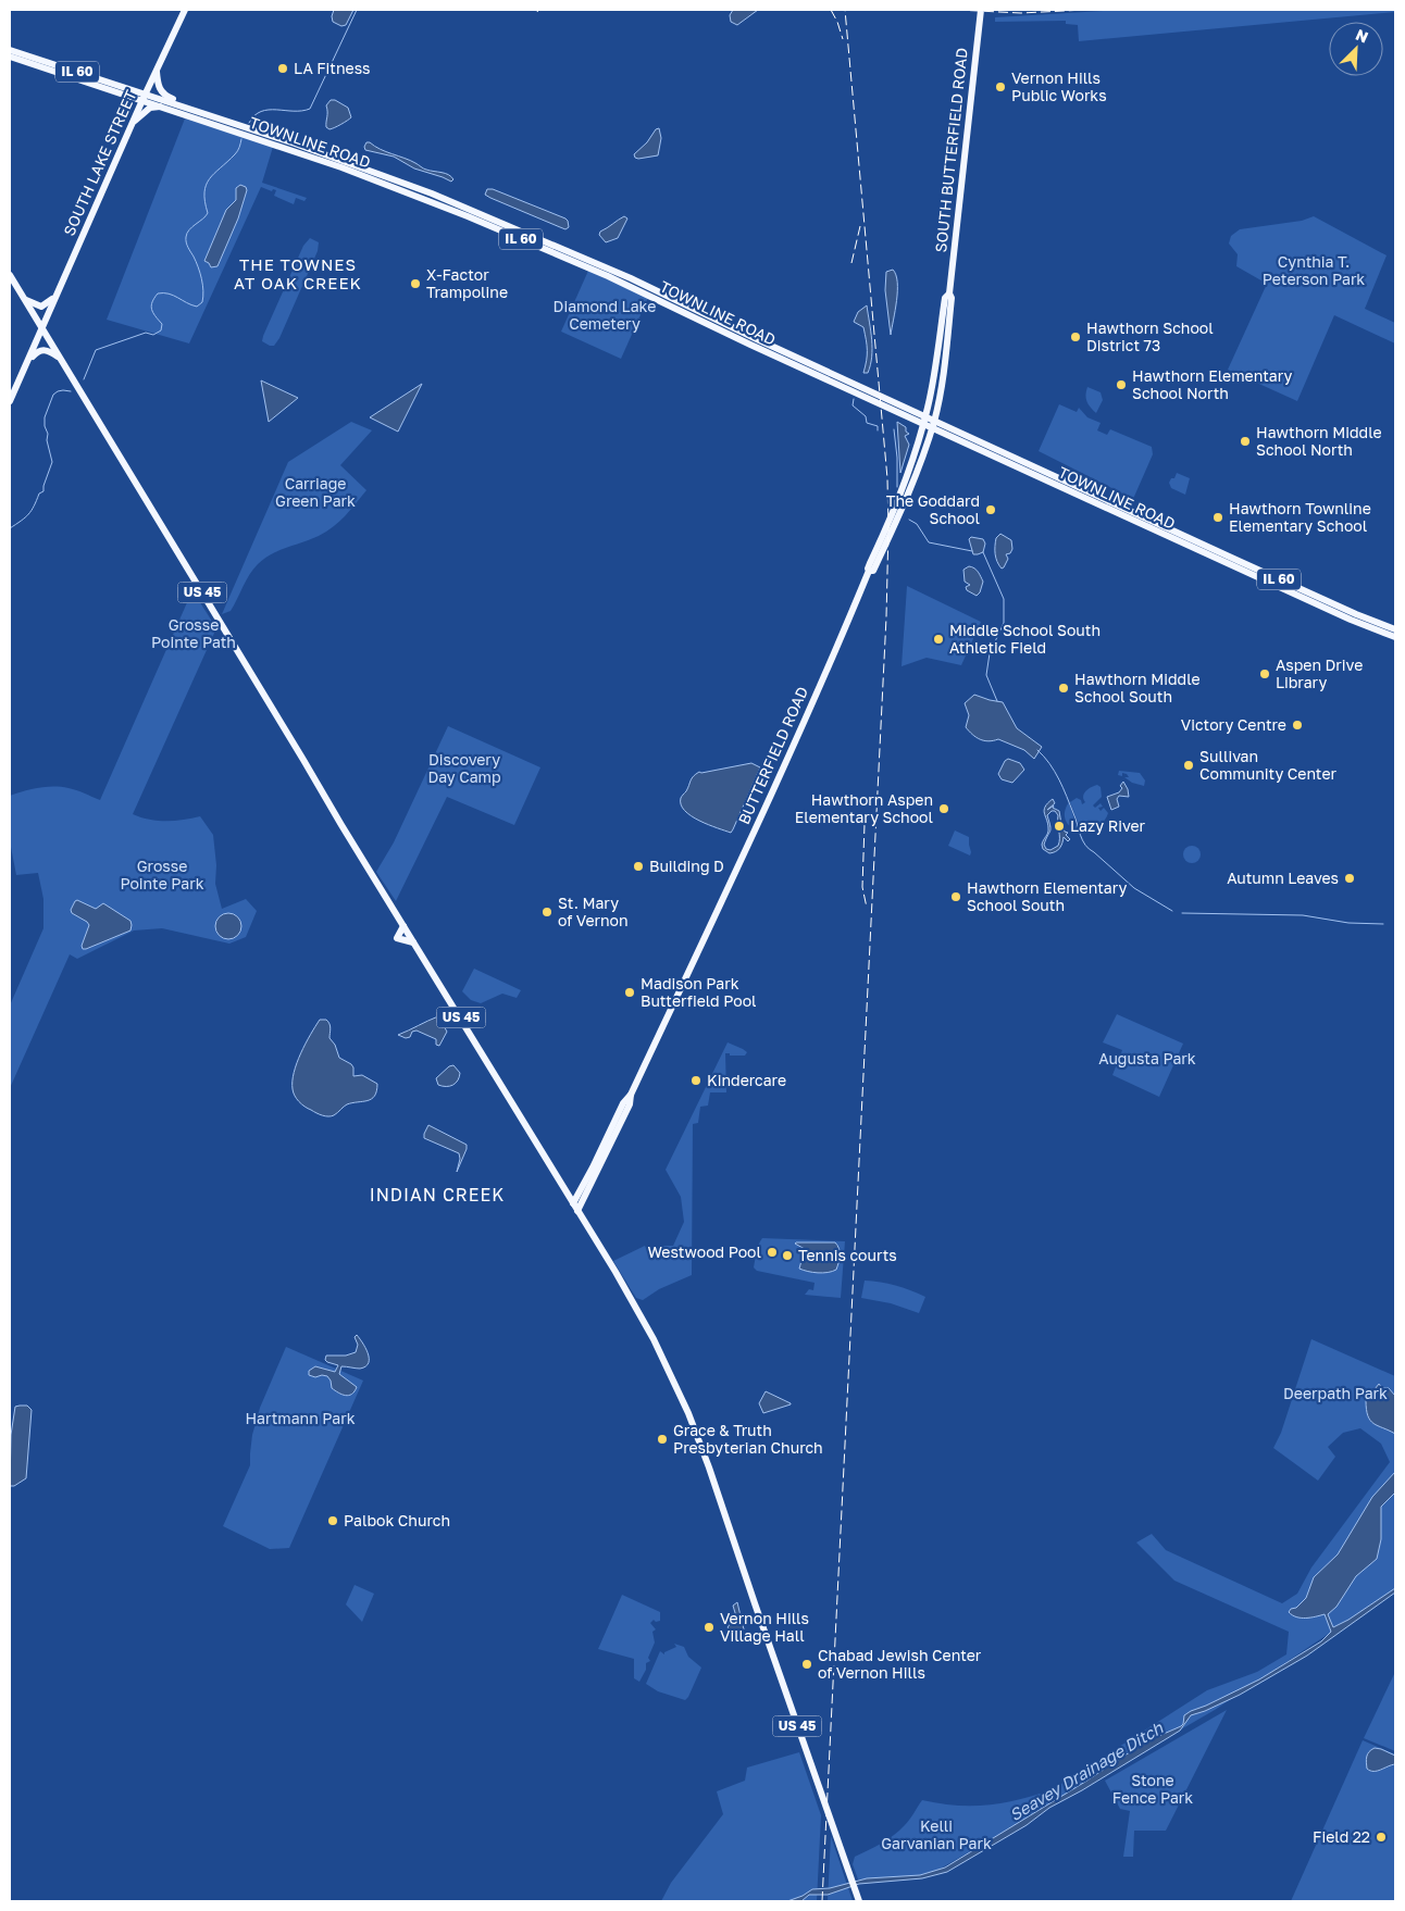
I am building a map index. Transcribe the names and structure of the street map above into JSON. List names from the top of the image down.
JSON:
{
  "streets": {
    "main road": [
      "IL 60",
      "TOWNLINE ROAD",
      "SOUTH BUTTERFIELD ROAD",
      "SOUTH LAKE STREET",
      "US 45",
      "BUTTERFIELD ROAD"
    ]
  },
  "crossings": [
    ["TOWNLINE ROAD", "SOUTH BUTTERFIELD ROAD"],
    ["TOWNLINE ROAD", "SOUTH LAKE STREET"],
    ["TOWNLINE ROAD", "BUTTERFIELD ROAD"],
    ["SOUTH BUTTERFIELD ROAD", "BUTTERFIELD ROAD"],
    ["SOUTH LAKE STREET", "US 45"],
    ["US 45", "BUTTERFIELD ROAD"]
  ],
  "districts": ["THE TOWNES AT OAK CREEK", "INDIAN CREEK"],
  "water": ["Seavey Drainage Ditch"],
  "parks": [
    "Cynthia T. Peterson Park",
    "Diamond Lake Cemetery",
    "Carriage Green Park",
    "Grosse Pointe Path",
    "Discovery Day Camp",
    "Grosse Pointe Park",
    "Augusta Park",
    "Deerpath Park",
    "Hartmann Park",
    "Stone Fence Park",
    "Kelli Garvanian Park"
  ],
  "places": [
    "LA Fitness",
    "Vernon Hills Public Works",
    "X-Factor Trampoline",
    "Hawthorn School District 73",
    "Hawthorn Elementary School North",
    "Hawthorn Middle School North",
    "The Goddard School",
    "Hawthorn Townline Elementary School",
    "Middle School South Athletic Field",
    "Aspen Drive Library",
    "Hawthorn Middle School South",
    "Victory Centre",
    "Sullivan Community Center",
    "Hawthorn Aspen Elementary School",
    "Lazy River",
    "Building D",
    "Autumn Leaves",
    "Hawthorn Elementary School South",
    "St. Mary of Vernon",
    "Madison Park Butterfield Pool",
    "Kindercare",
    "Westwood Pool",
    "Tennis courts",
    "Grace & Truth Presbyterian Church",
    "Palbok Church",
    "Vernon Hills Village Hall",
    "Chabad Jewish Center of Vernon Hills",
    "Field 22"
  ],
  "north": "top right"
}
